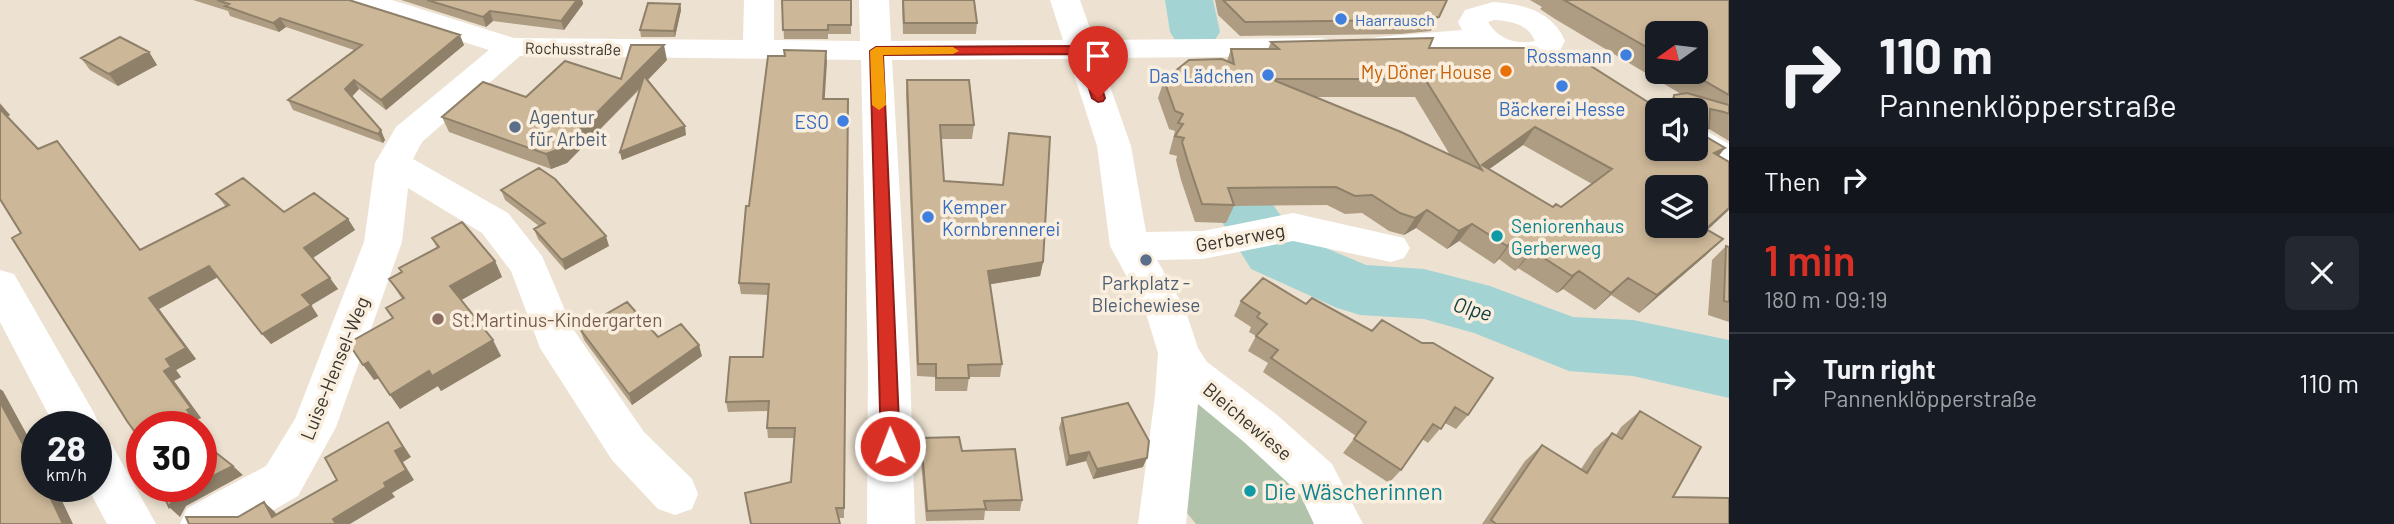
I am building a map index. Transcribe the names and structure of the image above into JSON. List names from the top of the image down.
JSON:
{
  "streets": {
    "street": [
      "Rochusstraße",
      "Gerberweg",
      "Luise-Hensel-Weg",
      "Bleichewiese"
    ]
  },
  "crossings": [
    ["Rochusstraße", "Luise-Hensel-Weg"],
    ["Rochusstraße", "Bleichewiese"],
    ["Gerberweg", "Bleichewiese"]
  ],
  "water": ["Olpe"],
  "places": [
    "Haarrausch",
    "Rossmann",
    "My Döner House",
    "Das Lädchen",
    "Bäckerei Hesse",
    "ESO",
    "Agentur für Arbeit",
    "Kemper Kornbrennerei",
    "Seniorenhaus Gerberweg",
    "Parkplatz - Bleichewiese",
    "St.Martinus-Kindergarten",
    "Die Wäscherinnen"
  ],
  "north": "left",
  "page": {
    "turn": ["110 m", "Pannenklöpperstraße"],
    "then": "Then",
    "heading": ["1 min", "180 m · 09:19"],
    "list": [
      {
        "name": "Turn right",
        "note": "Pannenklöpperstraße",
        "value": "110 m"
      }
    ],
    "speed": "28 km/h",
    "limit": "30"
  }
}
